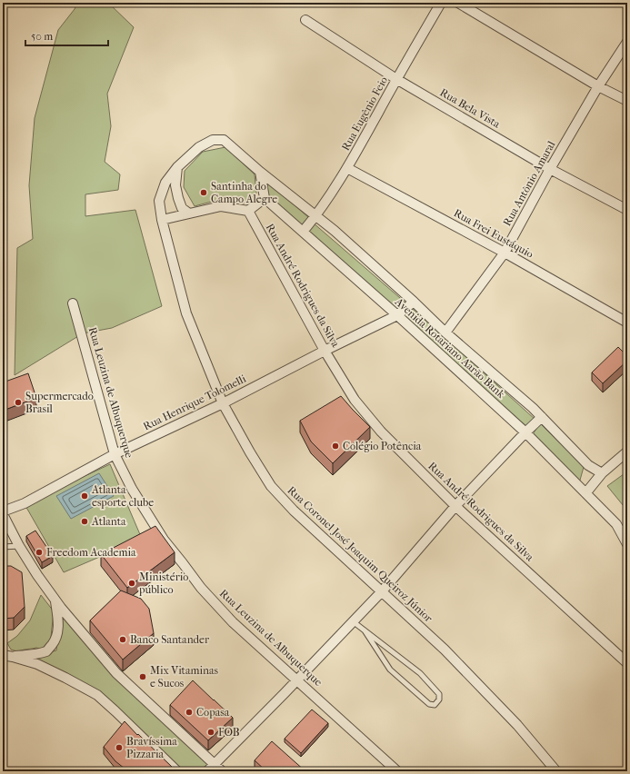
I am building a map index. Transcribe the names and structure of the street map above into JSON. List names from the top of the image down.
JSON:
{
  "streets": {
    "street": [
      "Rua Bela Vista",
      "Rua Eugênio Feio",
      "Rua Antônio Amaral",
      "Rua Frei Eustáquio",
      "Rua André Rodrigues da Silva",
      "Avenida Rotariano Aarão Bank",
      "Rua Leuzina de Albuquerque",
      "Rua Henrique Tolomelli",
      "Rua Coronel José Joaquim Queiroz Júnior"
    ]
  },
  "crossings": [
    ["Rua Bela Vista", "Rua Eugênio Feio"],
    ["Rua Bela Vista", "Rua Antônio Amaral"],
    ["Rua Eugênio Feio", "Rua Frei Eustáquio"],
    ["Rua Eugênio Feio", "Avenida Rotariano Aarão Bank"],
    ["Rua Antônio Amaral", "Rua Frei Eustáquio"],
    ["Rua Antônio Amaral", "Avenida Rotariano Aarão Bank"],
    ["Rua André Rodrigues da Silva", "Avenida Rotariano Aarão Bank"],
    ["Rua André Rodrigues da Silva", "Rua Henrique Tolomelli"],
    ["Rua André Rodrigues da Silva", "Rua Coronel José Joaquim Queiroz Júnior"],
    ["Avenida Rotariano Aarão Bank", "Rua Henrique Tolomelli"],
    ["Avenida Rotariano Aarão Bank", "Rua Coronel José Joaquim Queiroz Júnior"],
    ["Rua Leuzina de Albuquerque", "Rua Henrique Tolomelli"],
    ["Rua Henrique Tolomelli", "Rua Coronel José Joaquim Queiroz Júnior"]
  ],
  "places": [
    "Santinha do Campo Alegre",
    "Supermercado Brasil",
    "Colégio Potência",
    "Atlanta esporte clube",
    "Atlanta",
    "Freedom Academia",
    "Ministério público",
    "Banco Santander",
    "Mix Vitaminas e Sucos",
    "Copasa",
    "FOB",
    "Bravíssima Pizzaria"
  ],
  "scale_bar": "50 m"
}
